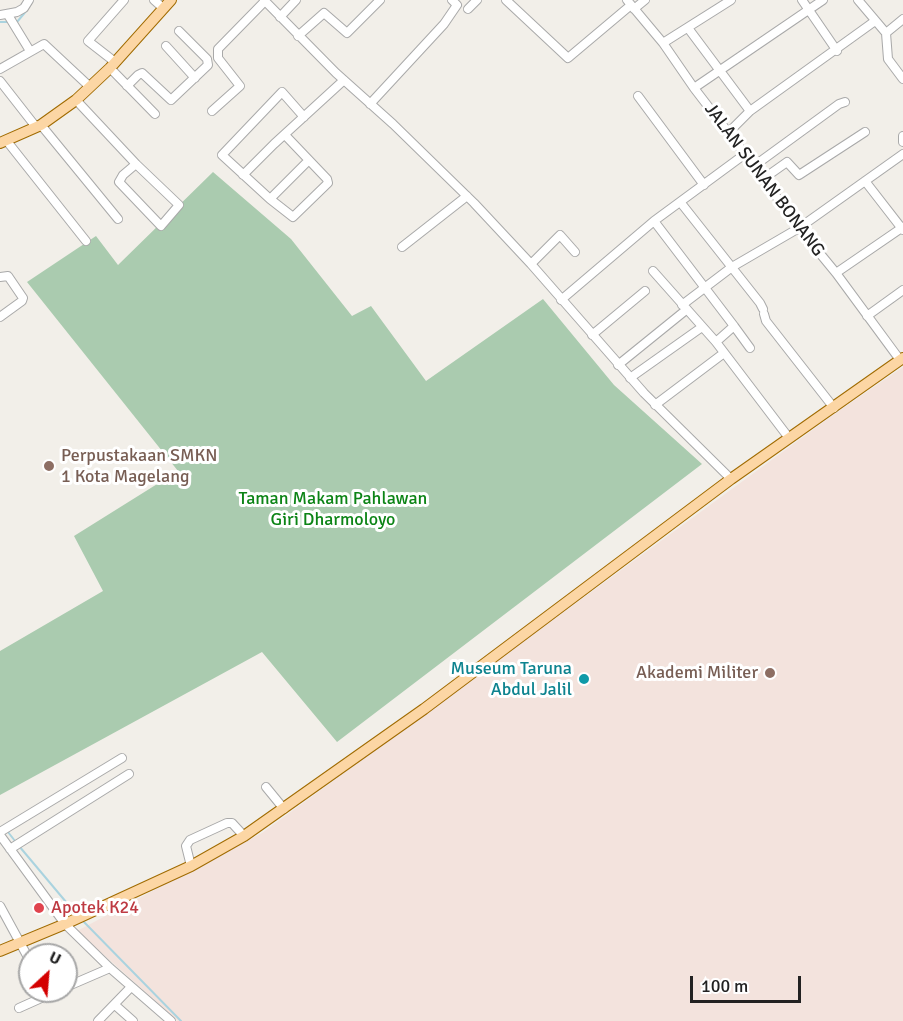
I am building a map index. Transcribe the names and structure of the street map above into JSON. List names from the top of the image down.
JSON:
{
  "streets": {
    "street": ["JALAN SUNAN BONANG"]
  },
  "parks": ["Taman Makam Pahlawan Giri Dharmoloyo"],
  "places": [
    "Perpustakaan SMKN 1 Kota Magelang",
    "Akademi Militer",
    "Museum Taruna Abdul Jalil",
    "Apotek K24"
  ],
  "scale_bar": "100 m",
  "north": "top right"
}
